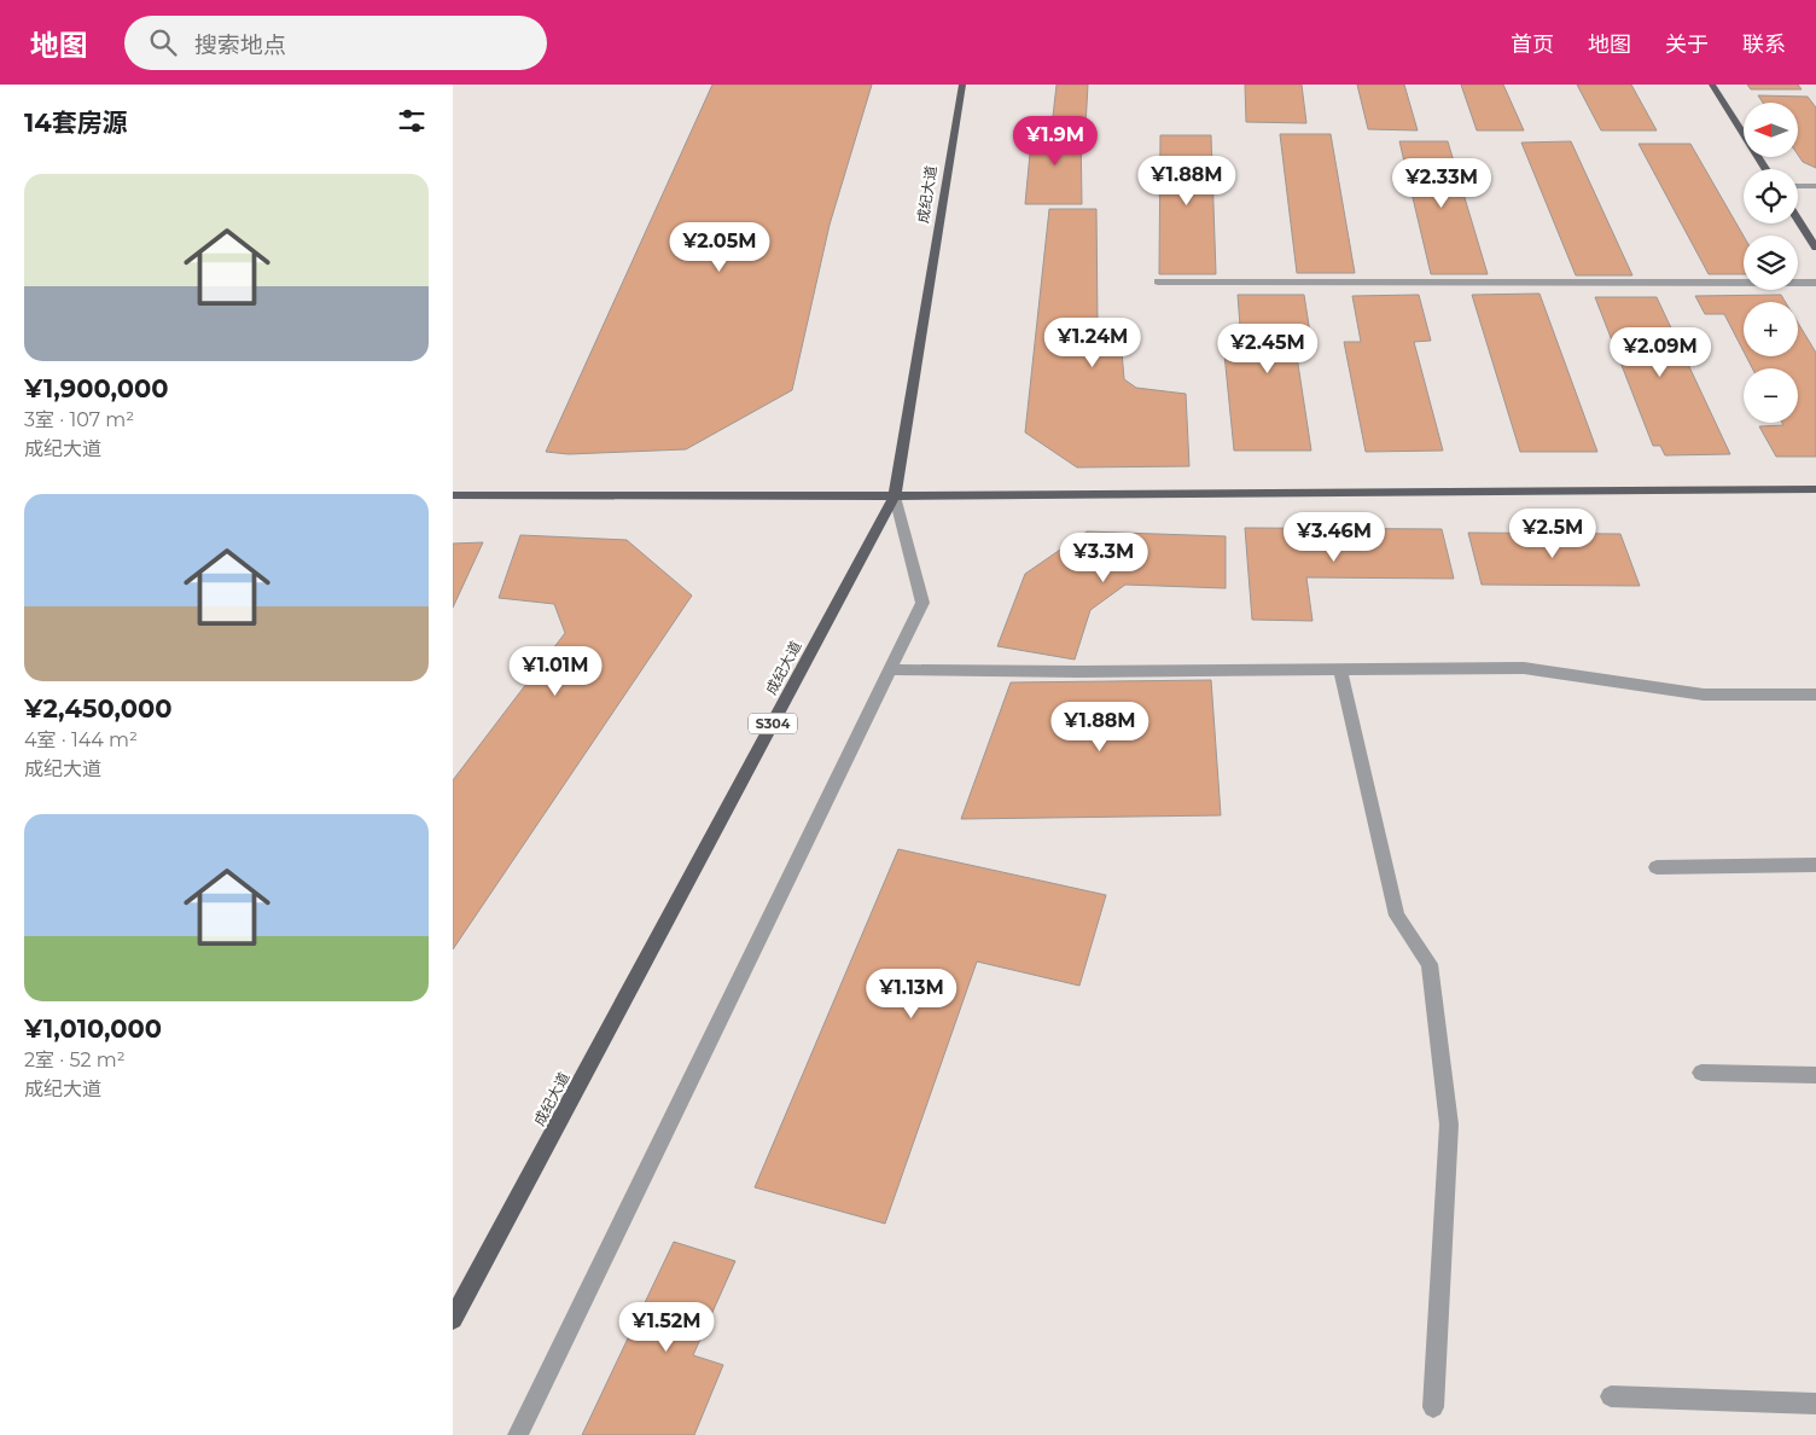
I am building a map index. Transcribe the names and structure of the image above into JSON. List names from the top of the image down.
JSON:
{
  "streets": {
    "main road": ["成纪大道", "S304"]
  },
  "north": "left",
  "page": {
    "header": "地图",
    "search": "搜索地点",
    "nav": [
      "首页",
      "地图",
      "关于",
      "联系"
    ],
    "heading": "14套房源",
    "map_buttons": ["+", "−"],
    "price": [
      "¥1.9M",
      "¥1.88M",
      "¥2.33M",
      "¥2.05M",
      "¥1.24M",
      "¥2.45M",
      "¥2.09M",
      "¥2.5M",
      "¥3.46M",
      "¥3.3M",
      "¥1.01M",
      "¥1.88M",
      "¥1.13M",
      "¥1.52M"
    ],
    "list": [
      {
        "name": "¥1,900,000",
        "note": "3室 · 107 m² · 成纪大道"
      },
      {
        "name": "¥2,450,000",
        "note": "4室 · 144 m² · 成纪大道"
      },
      {
        "name": "¥1,010,000",
        "note": "2室 · 52 m² · 成纪大道"
      }
    ]
  }
}
